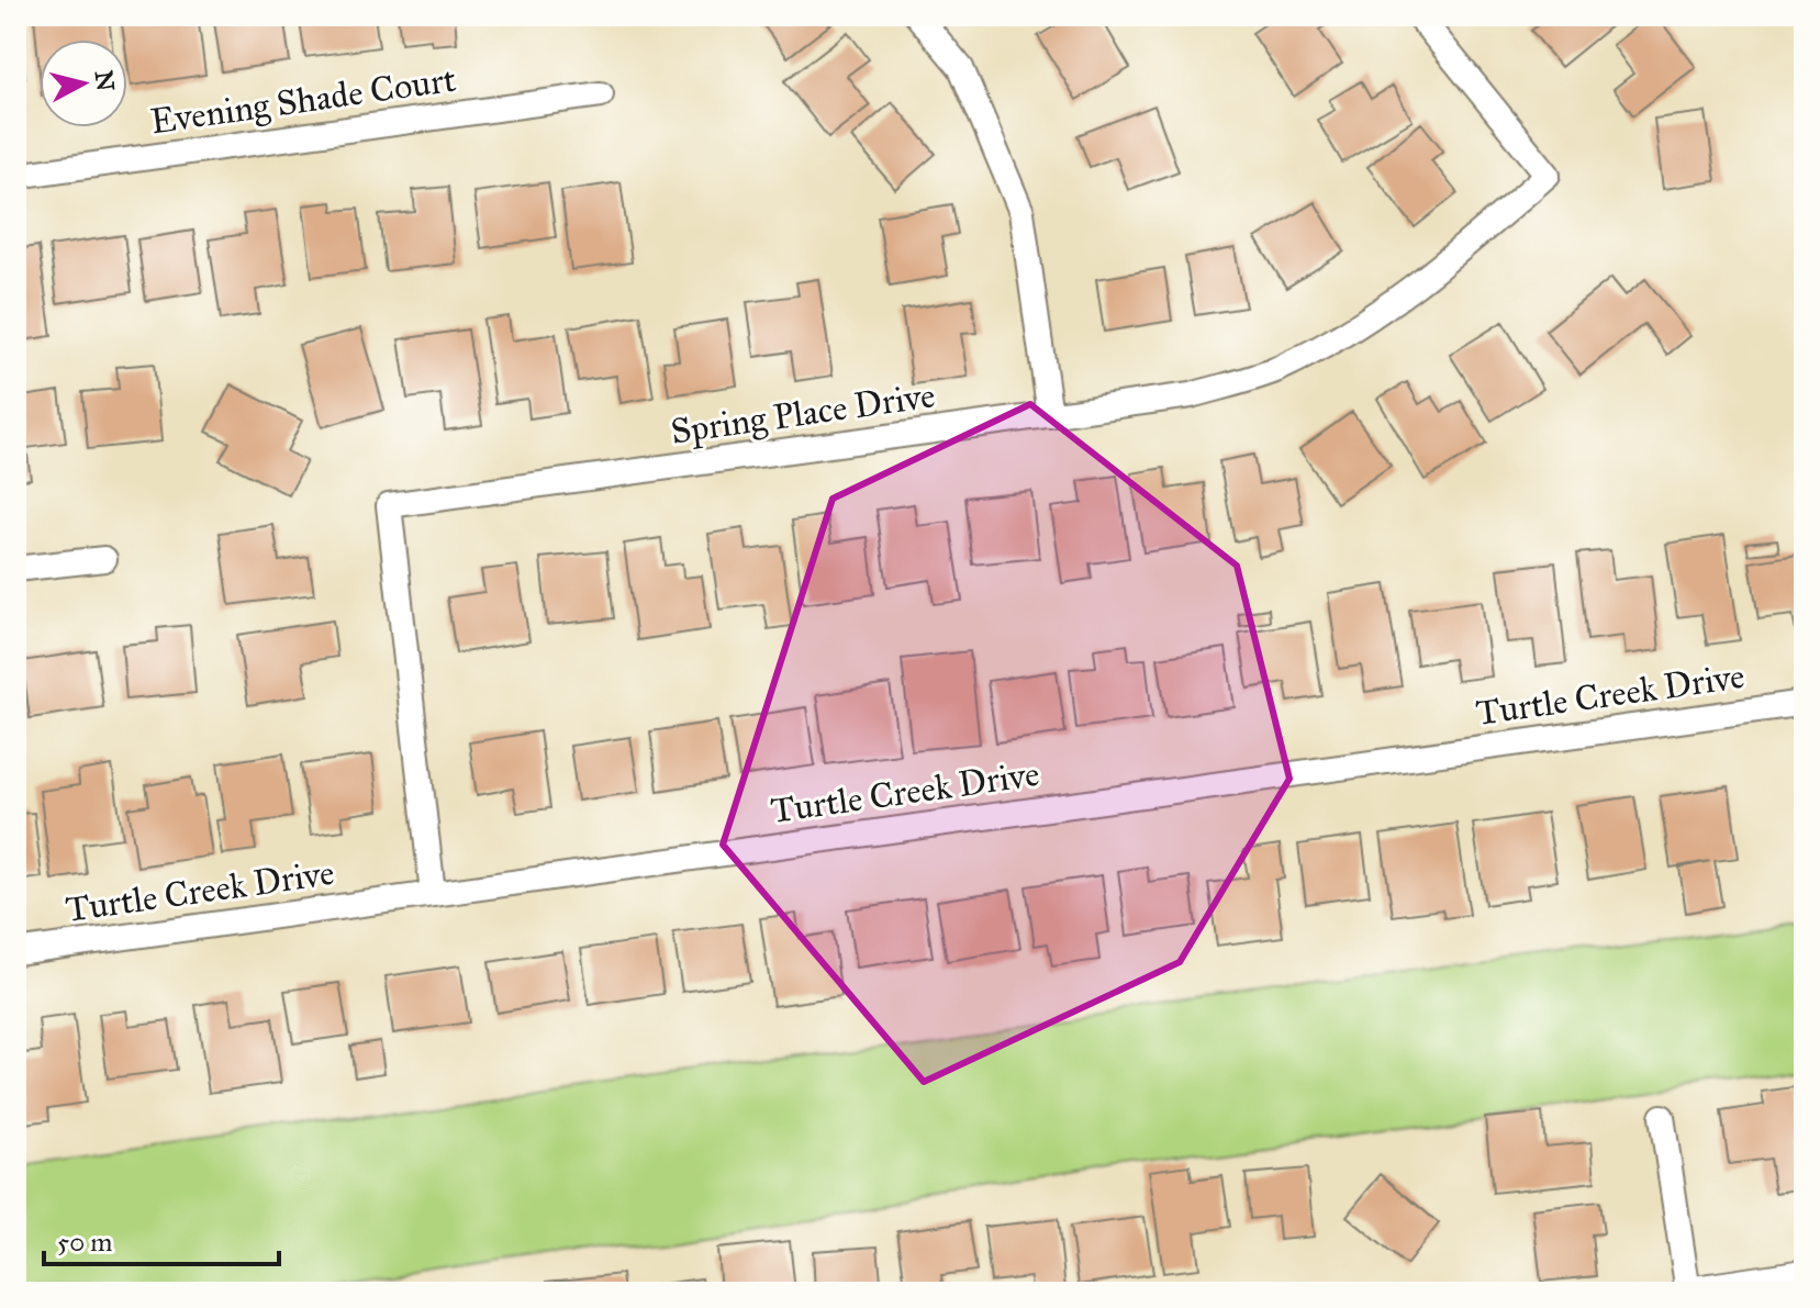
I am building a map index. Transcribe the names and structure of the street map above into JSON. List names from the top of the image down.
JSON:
{
  "streets": {
    "street": ["Evening Shade Court", "Spring Place Drive", "Turtle Creek Drive"]
  },
  "crossings": [
    ["Spring Place Drive", "Turtle Creek Drive"]
  ],
  "scale_bar": "50 m",
  "north": "right"
}
